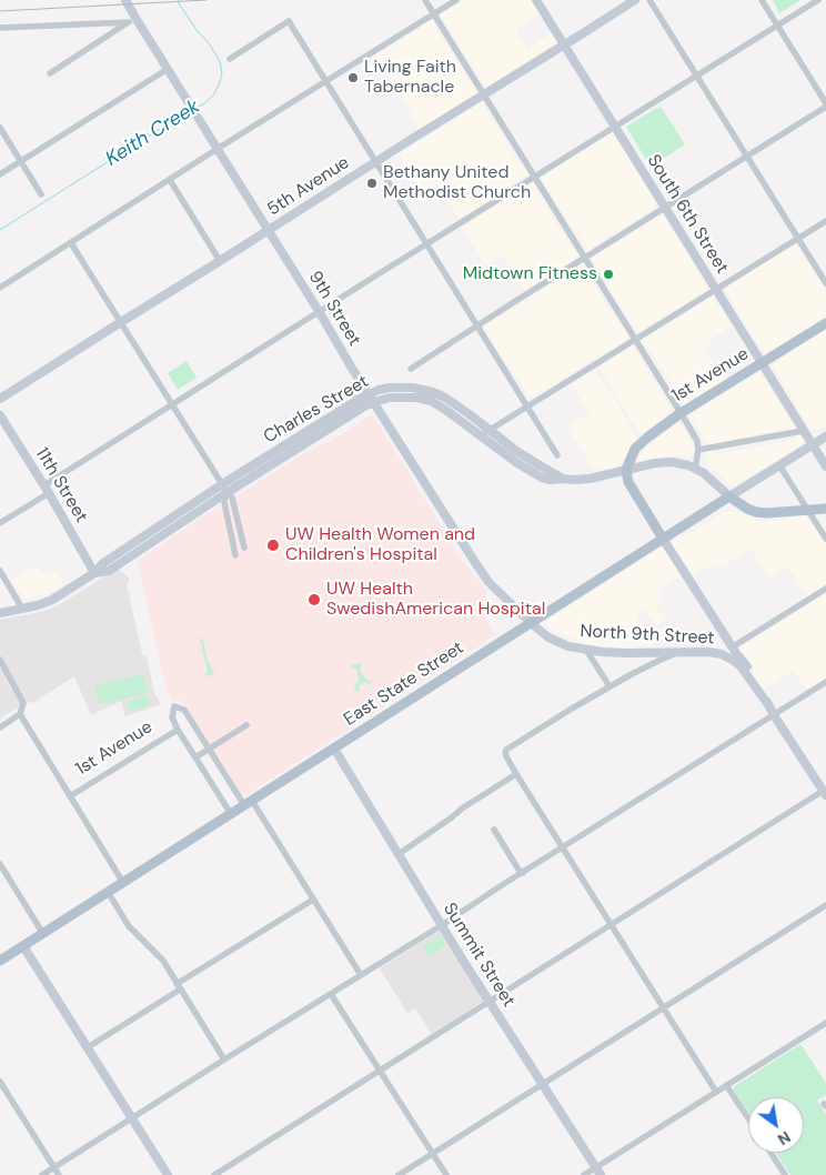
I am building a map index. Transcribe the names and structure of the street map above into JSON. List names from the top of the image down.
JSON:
{
  "streets": {
    "main road": [
      "5th Avenue",
      "South 6th Street",
      "9th Street",
      "1st Avenue",
      "Charles Street",
      "11th Street",
      "North 9th Street",
      "East State Street",
      "Summit Street"
    ]
  },
  "crossings": [
    ["5th Avenue", "South 6th Street"],
    ["5th Avenue", "9th Street"],
    ["South 6th Street", "1st Avenue"],
    ["South 6th Street", "East State Street"],
    ["9th Street", "Charles Street"],
    ["9th Street", "North 9th Street"],
    ["9th Street", "East State Street"],
    ["1st Avenue", "Charles Street"],
    ["Charles Street", "11th Street"],
    ["Charles Street", "East State Street"],
    ["North 9th Street", "East State Street"],
    ["East State Street", "Summit Street"]
  ],
  "water": ["Keith Creek"],
  "places": [
    "Living Faith Tabernacle",
    "Bethany United Methodist Church",
    "Midtown Fitness",
    "UW Health Women and Children's Hospital",
    "UW Health SwedishAmerican Hospital"
  ],
  "north": "bottom right"
}
